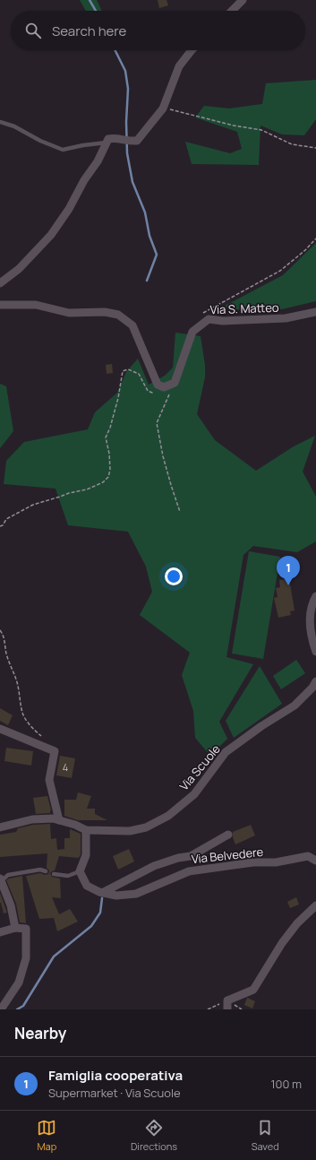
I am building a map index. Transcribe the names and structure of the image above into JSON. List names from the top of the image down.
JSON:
{
  "streets": {
    "street": ["Via S. Matteo", "Via Scuole", "Via Belvedere"]
  },
  "house_numbers": ["4"],
  "page": {
    "search": "Search here",
    "pins": "1",
    "heading": "Nearby",
    "list": [
      {
        "mark": "1",
        "name": "Famiglia cooperativa",
        "note": "Supermarket · Via Scuole",
        "value": "100 m"
      }
    ],
    "nav": ["Map", "Directions", "Saved"]
  }
}
